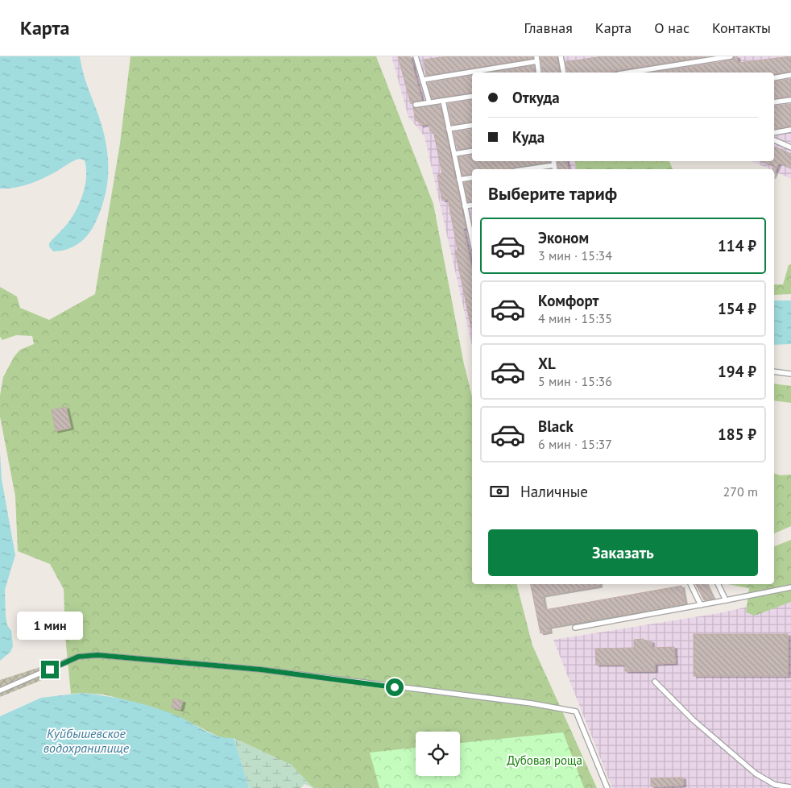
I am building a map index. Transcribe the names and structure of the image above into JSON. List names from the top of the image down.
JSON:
{
  "water": ["Куйбышевское водохранилище"],
  "parks": ["Дубовая роща"],
  "page": {
    "header": "Карта",
    "nav": [
      "Главная",
      "Карта",
      "О нас",
      "Контакты"
    ],
    "banner": ["Откуда", "Куда"],
    "heading": "Выберите тариф",
    "list": [
      {
        "name": "Эконом",
        "note": "3 мин · 15:34",
        "value": "114 ₽"
      },
      {
        "name": "Комфорт",
        "note": "4 мин · 15:35",
        "value": "154 ₽"
      },
      {
        "name": "XL",
        "note": "5 мин · 15:36",
        "value": "194 ₽"
      },
      {
        "name": "Black",
        "note": "6 мин · 15:37",
        "value": "185 ₽"
      }
    ],
    "pay": ["Наличные", "270 m"],
    "buttons": "Заказать",
    "bubble": "1 мин"
  }
}
